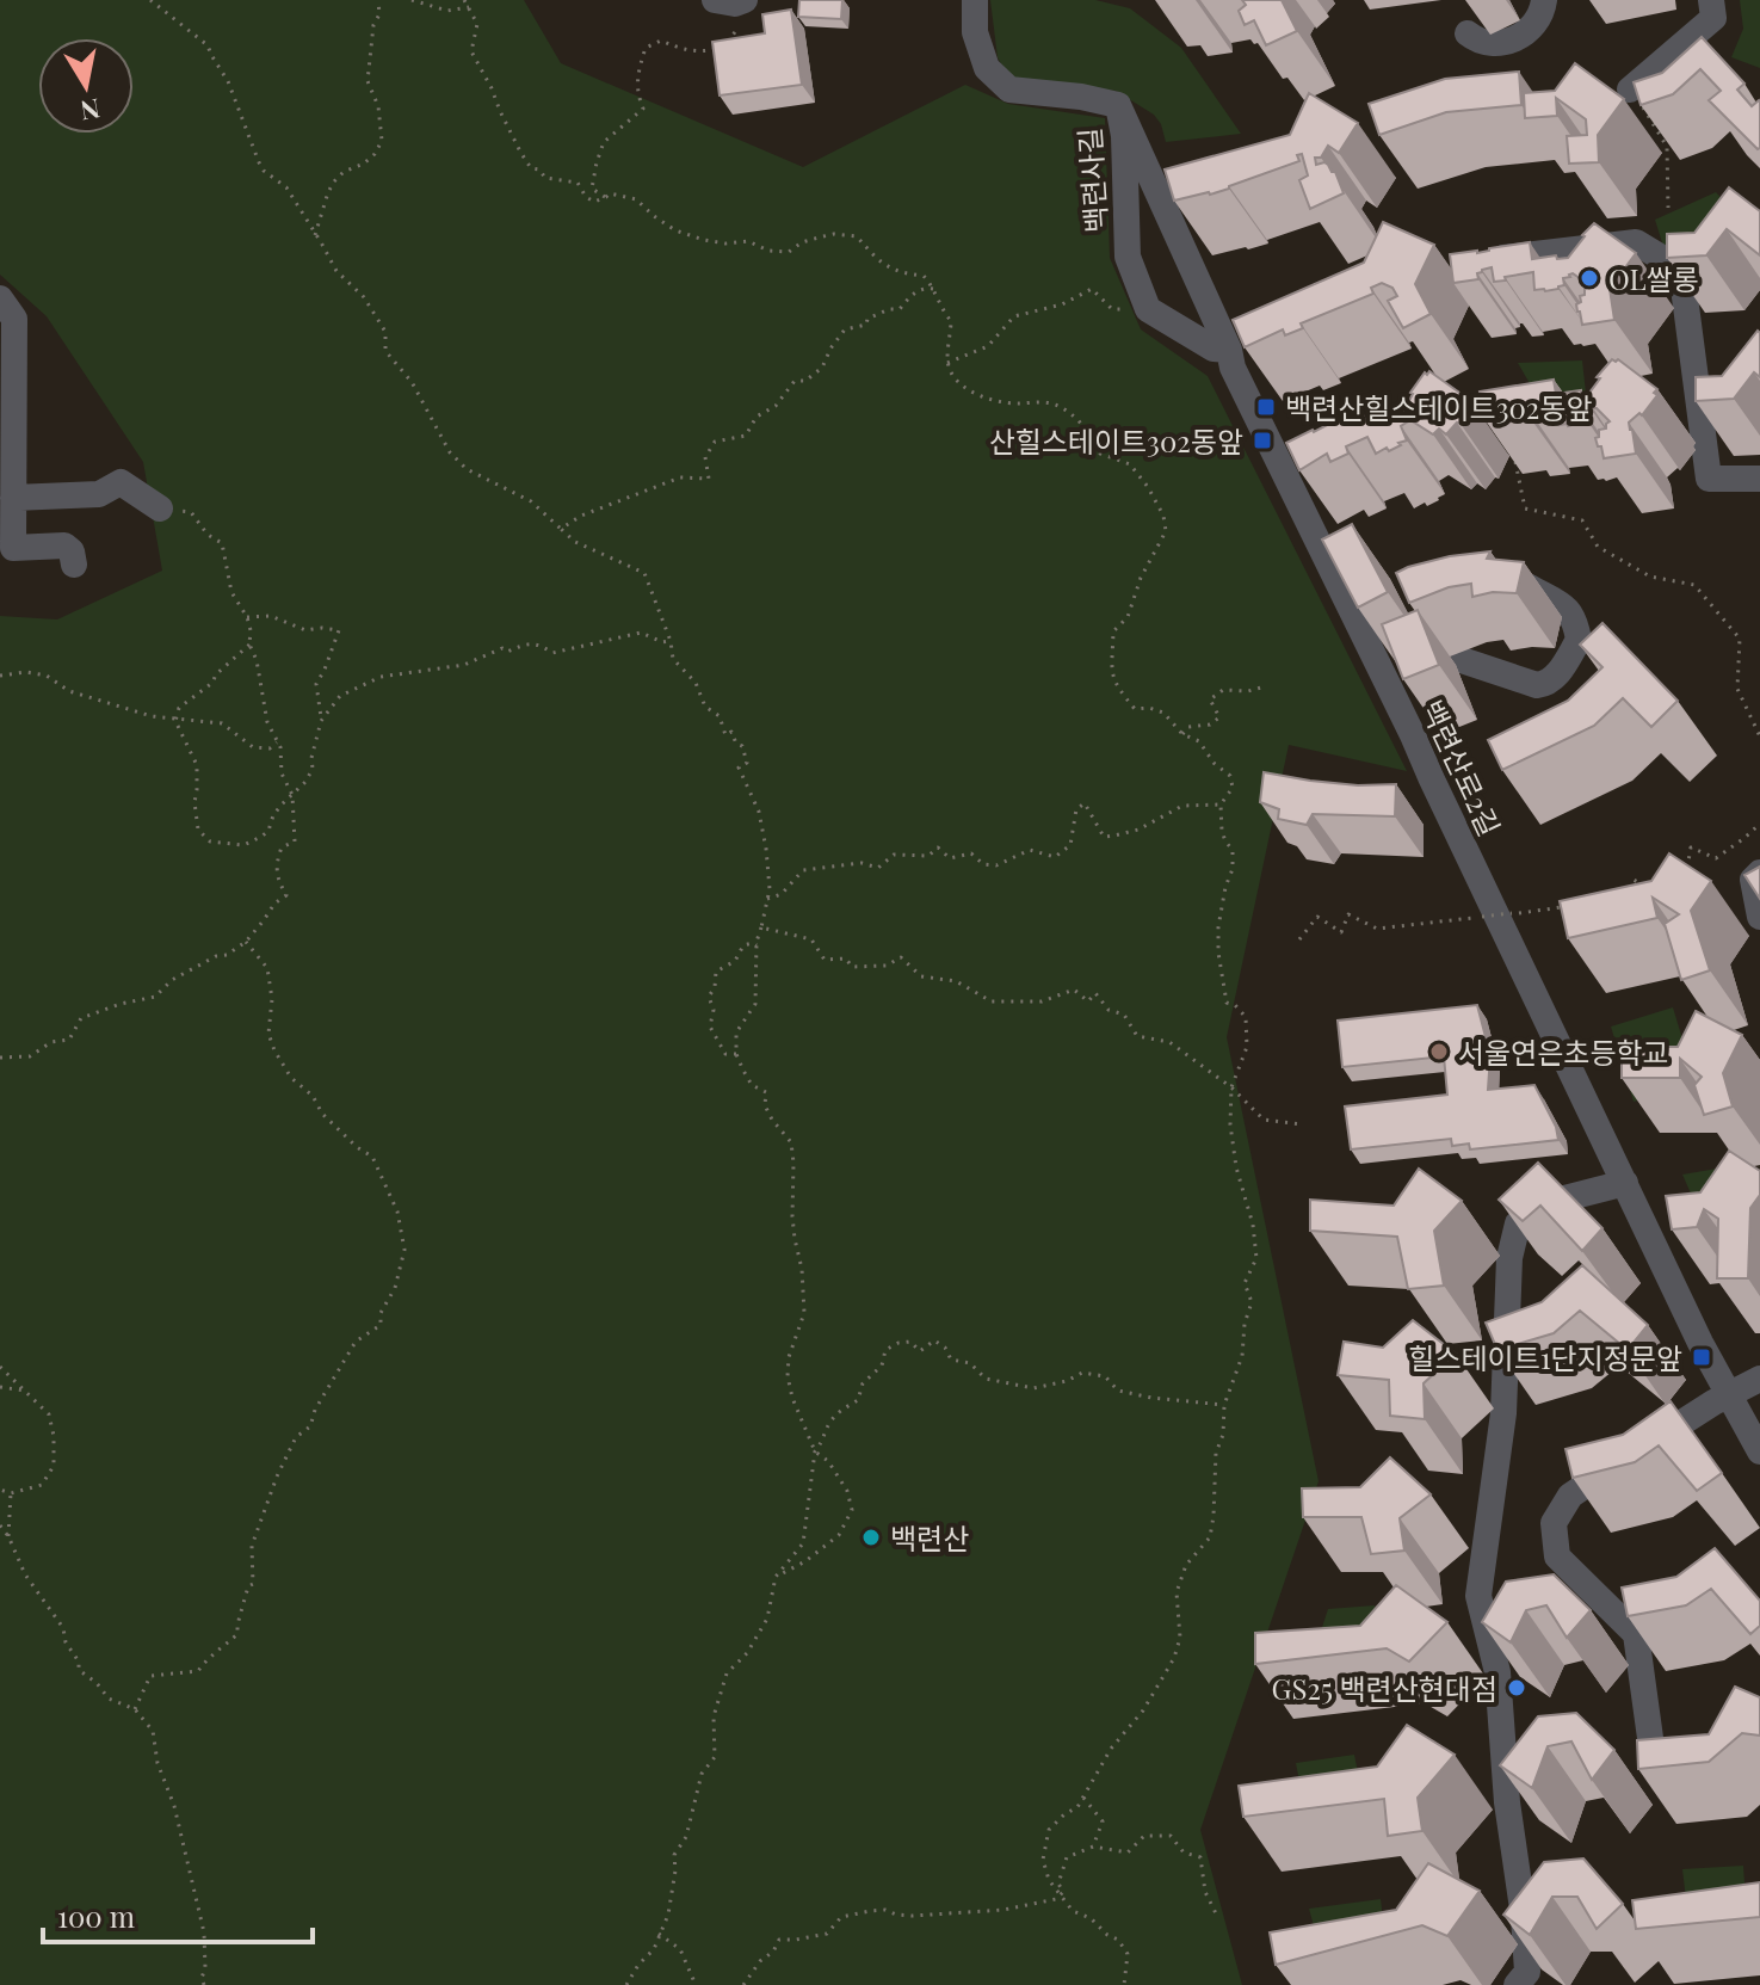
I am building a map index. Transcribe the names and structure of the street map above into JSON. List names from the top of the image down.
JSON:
{
  "streets": {
    "street": ["백련사길", "백련산로2길"]
  },
  "crossings": [
    ["백련사길", "백련산로2길"]
  ],
  "places": {
    "other": [
      "OL쌀롱",
      "서울연은초등학교",
      "백련산",
      "GS25 백련산현대점"
    ],
    "transit": ["백련산힐스테이트302동앞", "산힐스테이트302동앞", "힐스테이트1단지정문앞"]
  },
  "scale_bar": "100 m",
  "north": "bottom"
}
